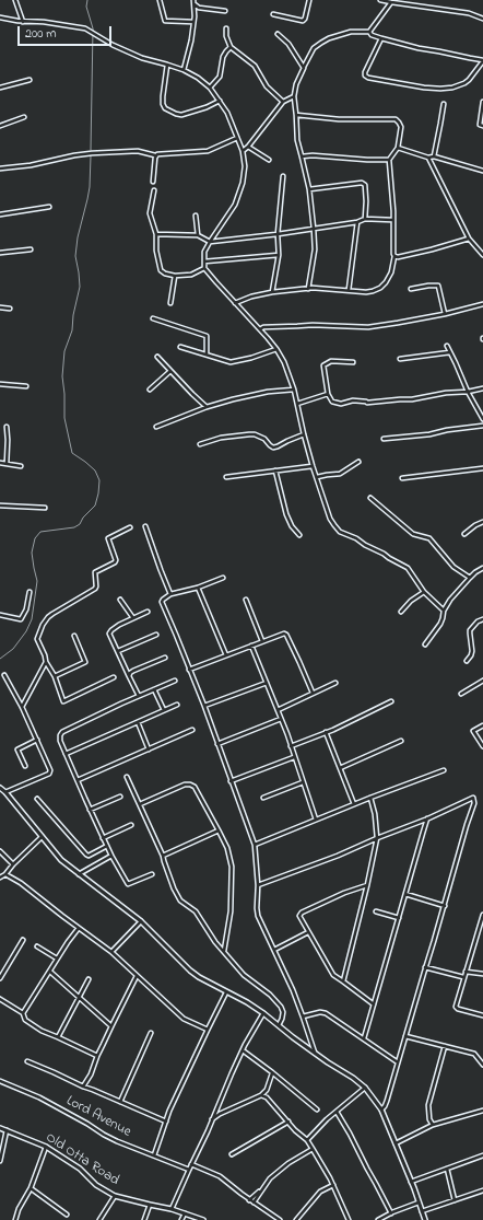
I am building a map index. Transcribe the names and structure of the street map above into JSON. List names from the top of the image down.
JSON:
{
  "streets": {
    "street": ["Lord Avenue", "Old Otta Road"]
  },
  "scale_bar": "200 m"
}
